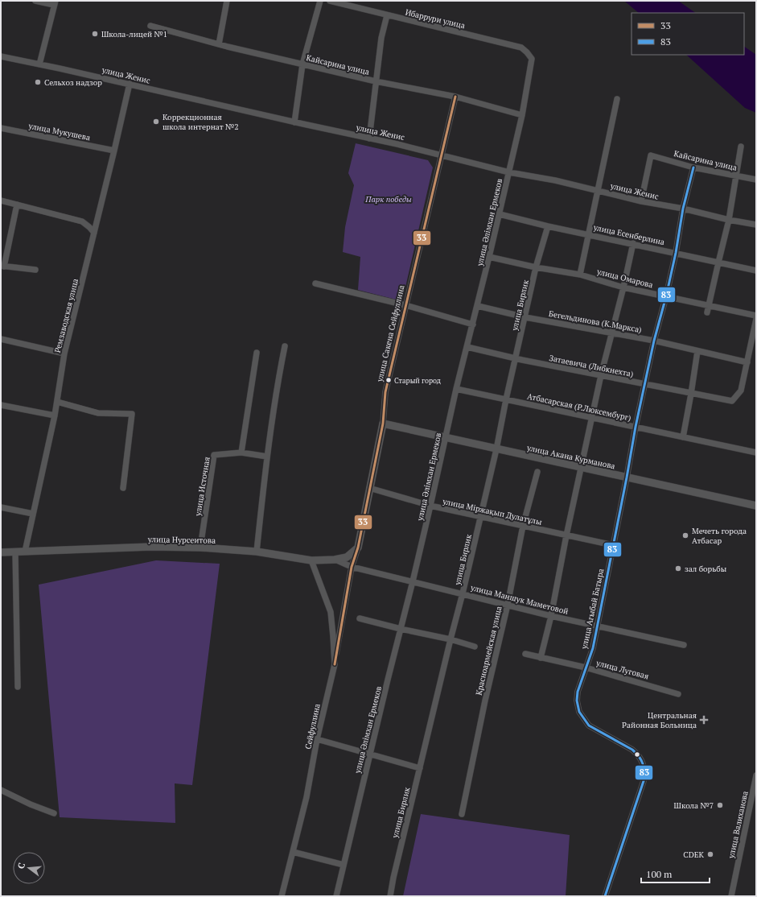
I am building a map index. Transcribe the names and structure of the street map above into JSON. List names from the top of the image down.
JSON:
{
  "streets": {
    "main road": ["улица Сакена Сейфуллина", "улица Акана Курманова", "улица Нурсеитова"],
    "street": [
      "Ибаррури улица",
      "Кайсарина улица",
      "улица Женис",
      "улица Мукушева",
      "улица Әлімхан Ермеков",
      "улица Есенберлина",
      "улица Омарова",
      "улица Бирлик",
      "Ремзаводская улица",
      "Бегельдинова (К.Маркса)",
      "Затаевича (Либкнехта)",
      "Атбасарская (Р.Люксембург)",
      "улица Источная",
      "улица Міржақып Дулатұлы",
      "улица Маншук Маметовой",
      "улица Агыбай Батыра",
      "Красноармейская улица",
      "улица Луговая",
      "Сейфуллина",
      "улица Валиханова"
    ]
  },
  "crossings": [
    ["Ибаррури улица", "улица Әлімхан Ермеков"],
    ["Кайсарина улица", "улица Женис"],
    ["Кайсарина улица", "улица Әлімхан Ермеков"],
    ["Кайсарина улица", "улица Сакена Сейфуллина"],
    ["Кайсарина улица", "улица Агыбай Батыра"],
    ["улица Женис", "улица Әлімхан Ермеков"],
    ["улица Женис", "Ремзаводская улица"],
    ["улица Женис", "улица Сакена Сейфуллина"],
    ["улица Женис", "улица Агыбай Батыра"],
    ["улица Мукушева", "Ремзаводская улица"],
    ["улица Әлімхан Ермеков", "улица Есенберлина"],
    ["улица Әлімхан Ермеков", "улица Омарова"],
    ["улица Әлімхан Ермеков", "Бегельдинова (К.Маркса)"],
    ["улица Әлімхан Ермеков", "Затаевича (Либкнехта)"],
    ["улица Әлімхан Ермеков", "Атбасарская (Р.Люксембург)"],
    ["улица Әлімхан Ермеков", "улица Акана Курманова"],
    ["улица Әлімхан Ермеков", "улица Міржақып Дулатұлы"],
    ["улица Әлімхан Ермеков", "улица Маншук Маметовой"],
    ["улица Есенберлина", "улица Бирлик"],
    ["улица Есенберлина", "улица Агыбай Батыра"],
    ["улица Омарова", "улица Бирлик"],
    ["улица Омарова", "улица Агыбай Батыра"],
    ["улица Бирлик", "Бегельдинова (К.Маркса)"],
    ["улица Бирлик", "Затаевича (Либкнехта)"],
    ["улица Бирлик", "Атбасарская (Р.Люксембург)"],
    ["улица Бирлик", "улица Акана Курманова"],
    ["улица Бирлик", "улица Міржақып Дулатұлы"],
    ["улица Бирлик", "улица Маншук Маметовой"],
    ["Ремзаводская улица", "улица Нурсеитова"],
    ["Бегельдинова (К.Маркса)", "Затаевича (Либкнехта)"],
    ["Бегельдинова (К.Маркса)", "улица Агыбай Батыра"],
    ["улица Сакена Сейфуллина", "улица Акана Курманова"],
    ["улица Сакена Сейфуллина", "улица Міржақып Дулатұлы"],
    ["улица Сакена Сейфуллина", "улица Нурсеитова"],
    ["улица Сакена Сейфуллина", "улица Маншук Маметовой"],
    ["улица Сакена Сейфуллина", "Сейфуллина"],
    ["Затаевича (Либкнехта)", "улица Агыбай Батыра"],
    ["Атбасарская (Р.Люксембург)", "улица Агыбай Батыра"],
    ["улица Акана Курманова", "улица Агыбай Батыра"],
    ["улица Источная", "улица Нурсеитова"],
    ["улица Міржақып Дулатұлы", "улица Агыбай Батыра"],
    ["улица Міржақып Дулатұлы", "Красноармейская улица"],
    ["улица Нурсеитова", "улица Маншук Маметовой"],
    ["улица Нурсеитова", "Сейфуллина"],
    ["улица Маншук Маметовой", "улица Агыбай Батыра"],
    ["улица Маншук Маметовой", "Красноармейская улица"],
    ["улица Агыбай Батыра", "улица Луговая"]
  ],
  "parks": ["Парк победы"],
  "places": {
    "other": [
      "Школа-лицей №1",
      "Сельхоз надзор",
      "Коррекционная школа интернат №2",
      "Старый город",
      "Мечеть города Атбасар",
      "зал борьбы",
      "Школа №7",
      "CDEK"
    ],
    "health": ["Центральная Районная Больница"]
  },
  "lines": ["transit line 33", "transit line 83"],
  "legend": ["33", "83"],
  "scale_bar": "100 m",
  "north": "left"
}
